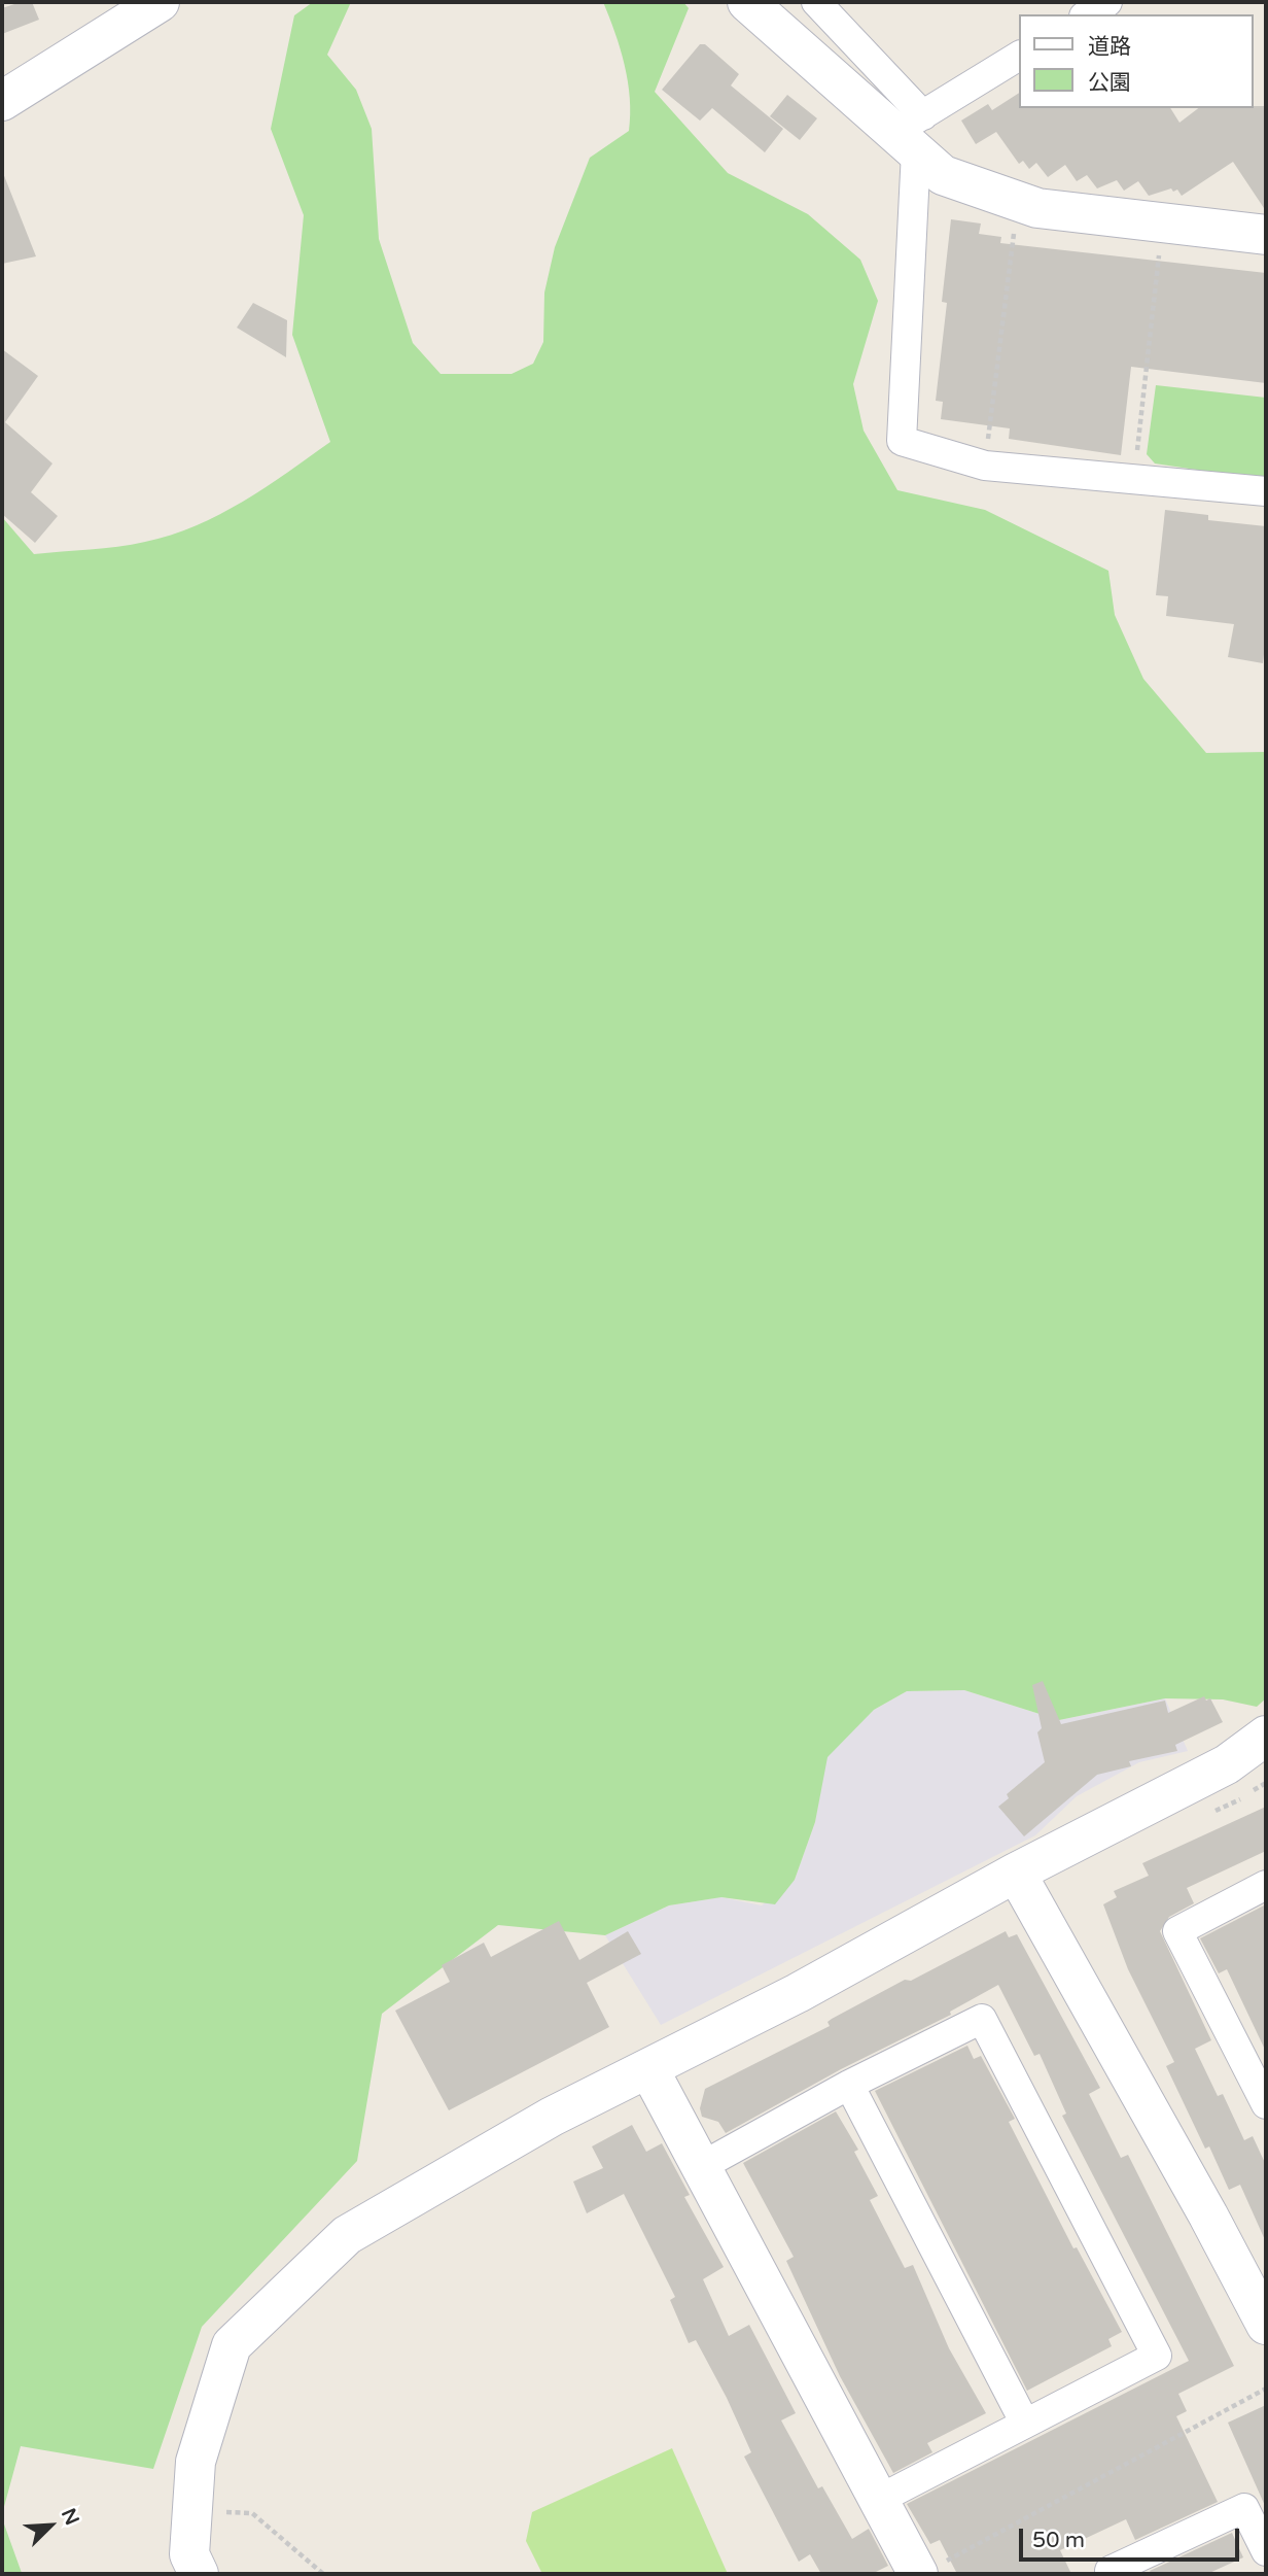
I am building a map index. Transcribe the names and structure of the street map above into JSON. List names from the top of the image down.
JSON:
{
  "legend": ["道路", "公園"],
  "scale_bar": "50 m",
  "north": "top right"
}
